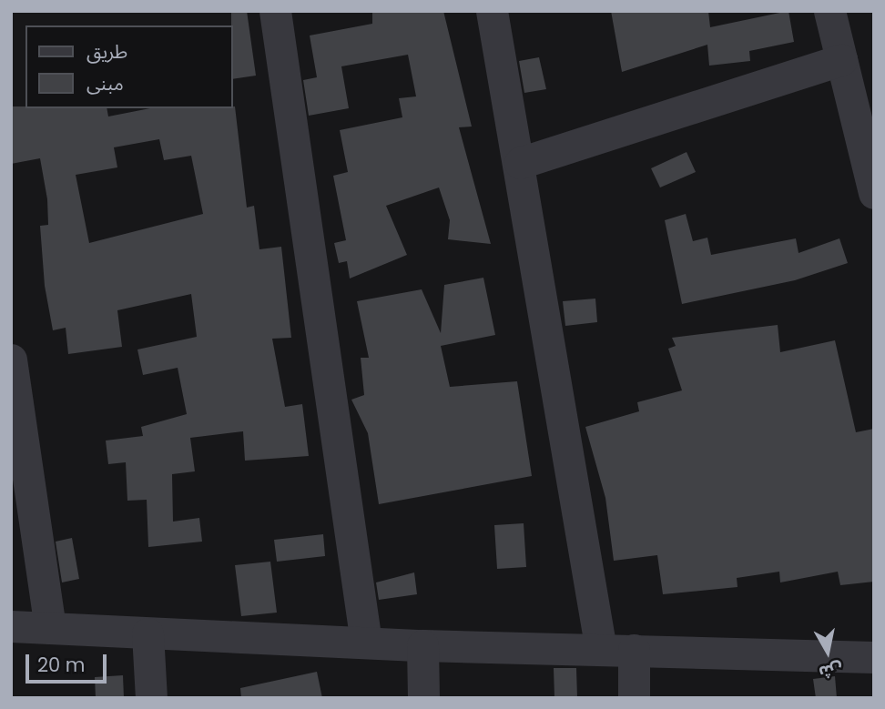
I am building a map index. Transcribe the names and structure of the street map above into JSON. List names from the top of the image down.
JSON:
{
  "legend": ["طريق", "مبنى"],
  "scale_bar": "20 m",
  "north": "bottom"
}
